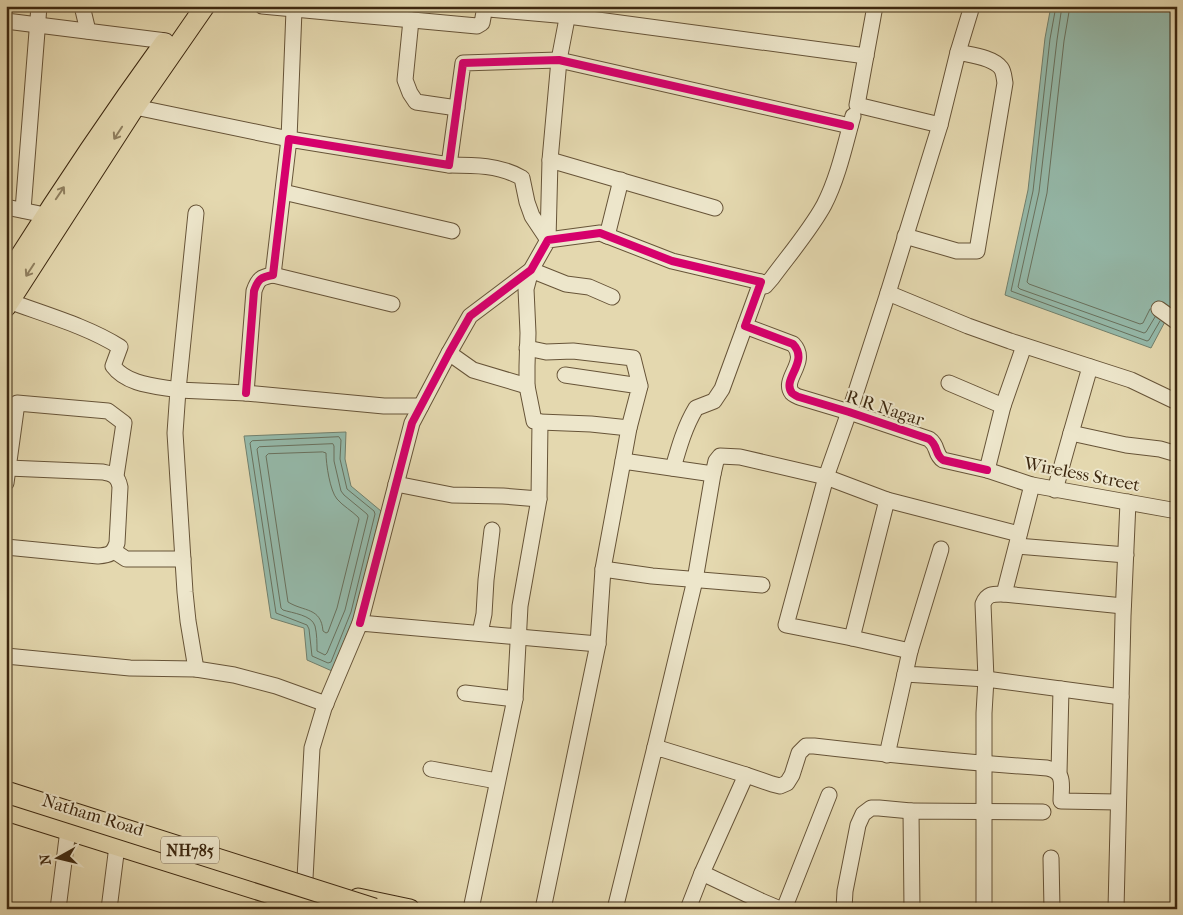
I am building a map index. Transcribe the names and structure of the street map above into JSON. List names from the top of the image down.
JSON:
{
  "streets": {
    "highway": ["NH785"],
    "main road": ["Natham Road"],
    "street": ["R R Nagar", "Wireless Street"]
  },
  "crossings": [
    ["R R Nagar", "Wireless Street"]
  ],
  "north": "left"
}
